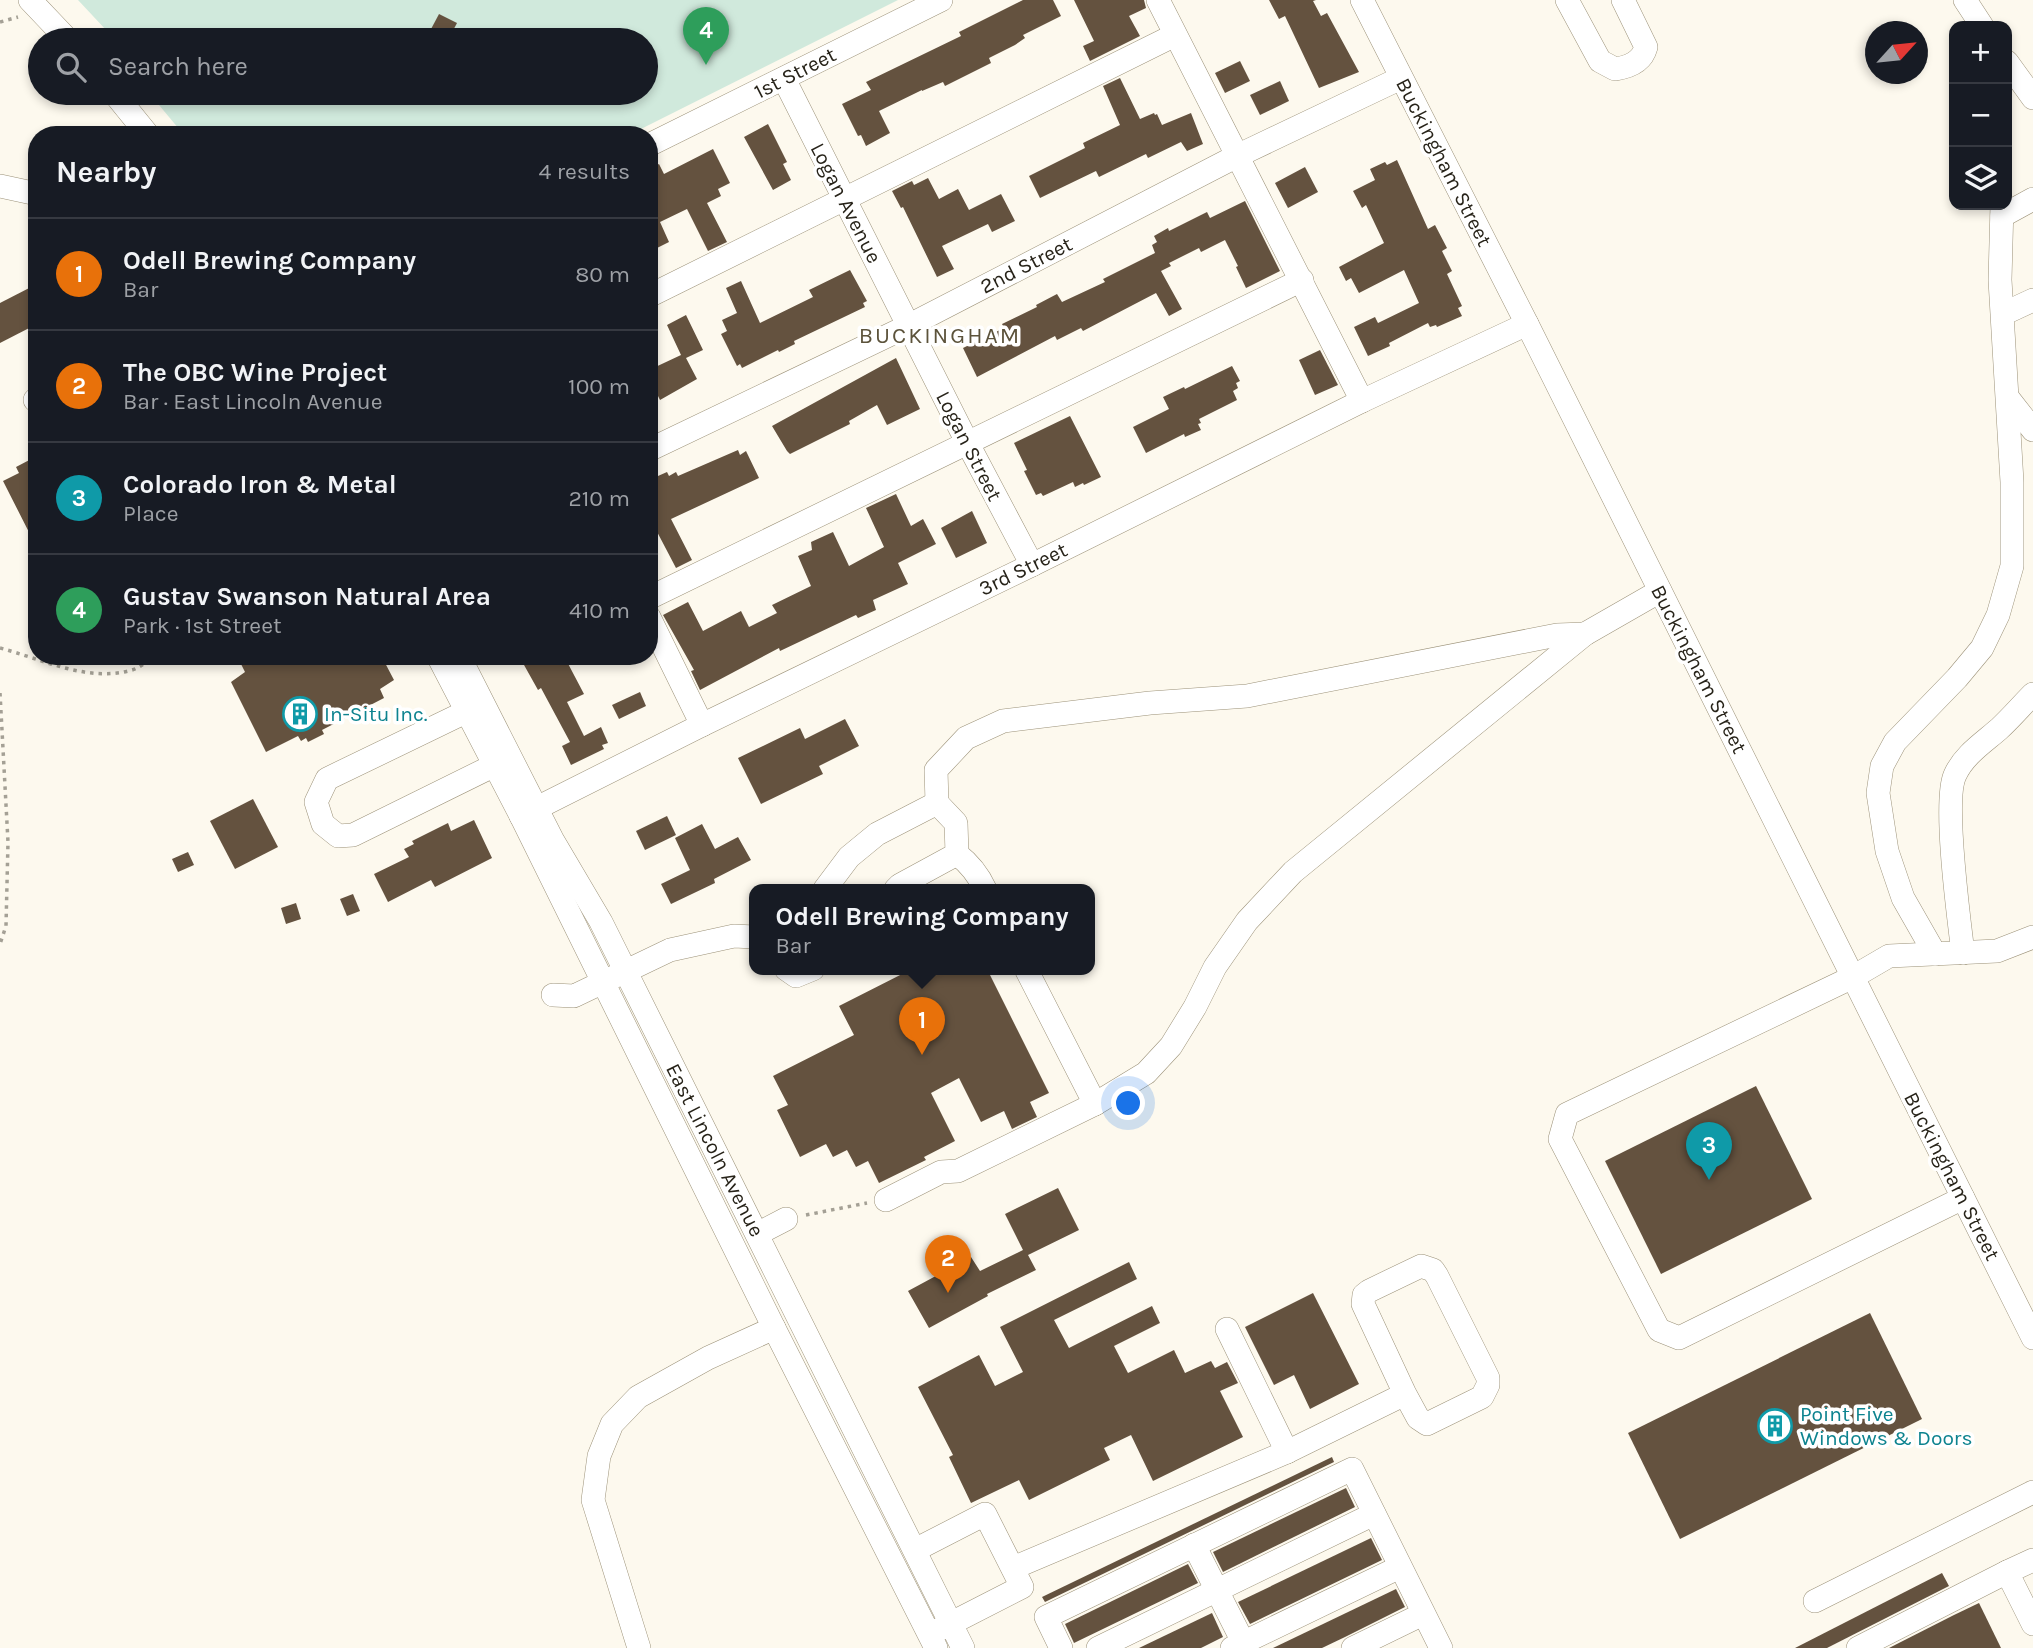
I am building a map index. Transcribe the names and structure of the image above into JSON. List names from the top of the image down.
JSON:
{
  "streets": {
    "street": [
      "1st Street",
      "Buckingham Street",
      "Logan Avenue",
      "2nd Street",
      "Logan Street",
      "3rd Street",
      "East Lincoln Avenue"
    ]
  },
  "crossings": [
    ["1st Street", "Logan Avenue"],
    ["Buckingham Street", "2nd Street"],
    ["Buckingham Street", "3rd Street"],
    ["Logan Avenue", "2nd Street"],
    ["Logan Avenue", "Logan Street"],
    ["2nd Street", "Logan Street"],
    ["Logan Street", "3rd Street"],
    ["3rd Street", "East Lincoln Avenue"]
  ],
  "districts": ["BUCKINGHAM"],
  "places": {
    "building": ["In-Situ Inc.", "Point Five Windows & Doors"]
  },
  "north": "top right",
  "page": {
    "pins": [
      "4",
      "1",
      "3",
      "2"
    ],
    "map_buttons": ["+", "−"],
    "search": "Search here",
    "heading": ["Nearby", "4 results"],
    "list": [
      {
        "mark": "1",
        "name": "Odell Brewing Company",
        "note": "Bar",
        "value": "80 m"
      },
      {
        "mark": "2",
        "name": "The OBC Wine Project",
        "note": "Bar · East Lincoln Avenue",
        "value": "100 m"
      },
      {
        "mark": "3",
        "name": "Colorado Iron & Metal",
        "note": "Place",
        "value": "210 m"
      },
      {
        "mark": "4",
        "name": "Gustav Swanson Natural Area",
        "note": "Park · 1st Street",
        "value": "410 m"
      }
    ],
    "popup": ["Odell Brewing Company", "Bar"]
  }
}
